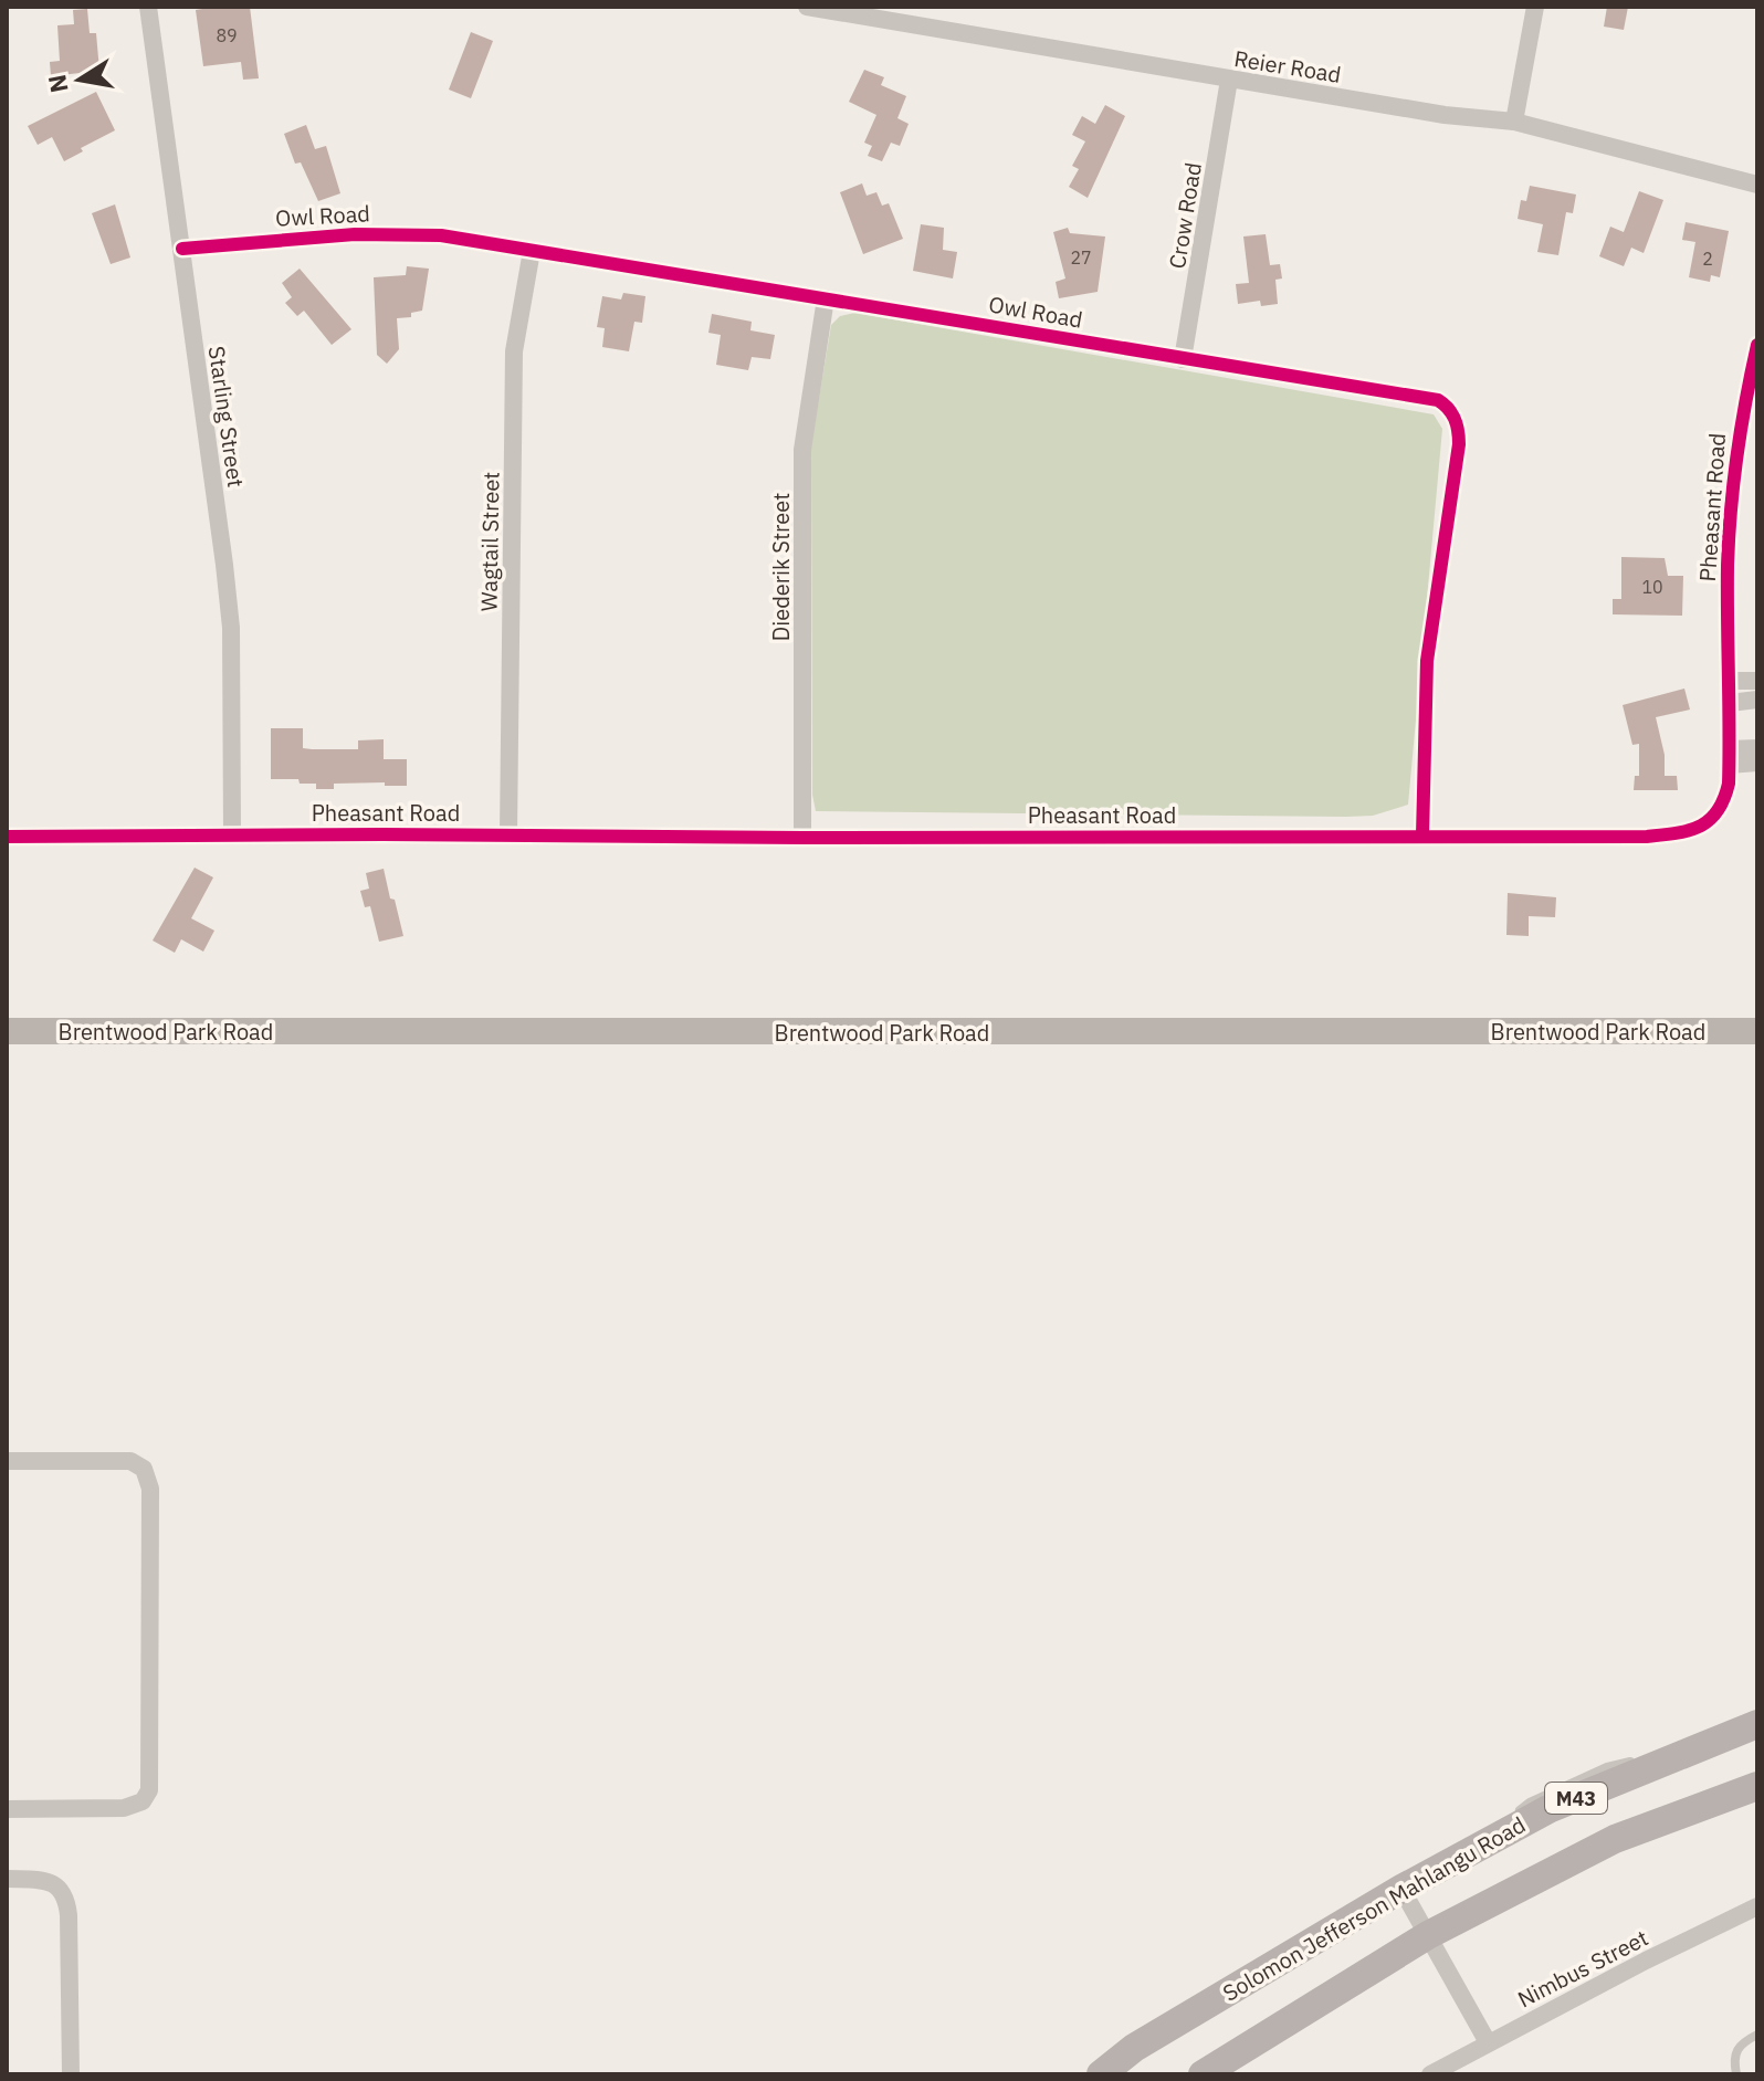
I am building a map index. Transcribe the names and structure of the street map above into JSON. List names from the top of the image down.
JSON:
{
  "streets": {
    "main road": ["M43", "Solomon Jefferson Mahlangu Road"],
    "street": [
      "Reier Road",
      "Owl Road",
      "Crow Road",
      "Starling Street",
      "Pheasant Road",
      "Wagtail Street",
      "Diederik Street",
      "Brentwood Park Road",
      "Nimbus Street"
    ]
  },
  "crossings": [
    ["Reier Road", "Crow Road"],
    ["Owl Road", "Crow Road"],
    ["Owl Road", "Starling Street"],
    ["Owl Road", "Pheasant Road"],
    ["Owl Road", "Wagtail Street"],
    ["Owl Road", "Diederik Street"],
    ["Starling Street", "Pheasant Road"],
    ["Pheasant Road", "Wagtail Street"],
    ["Pheasant Road", "Diederik Street"]
  ],
  "house_numbers": [
    "89",
    "27",
    "2",
    "10"
  ],
  "north": "left"
}
